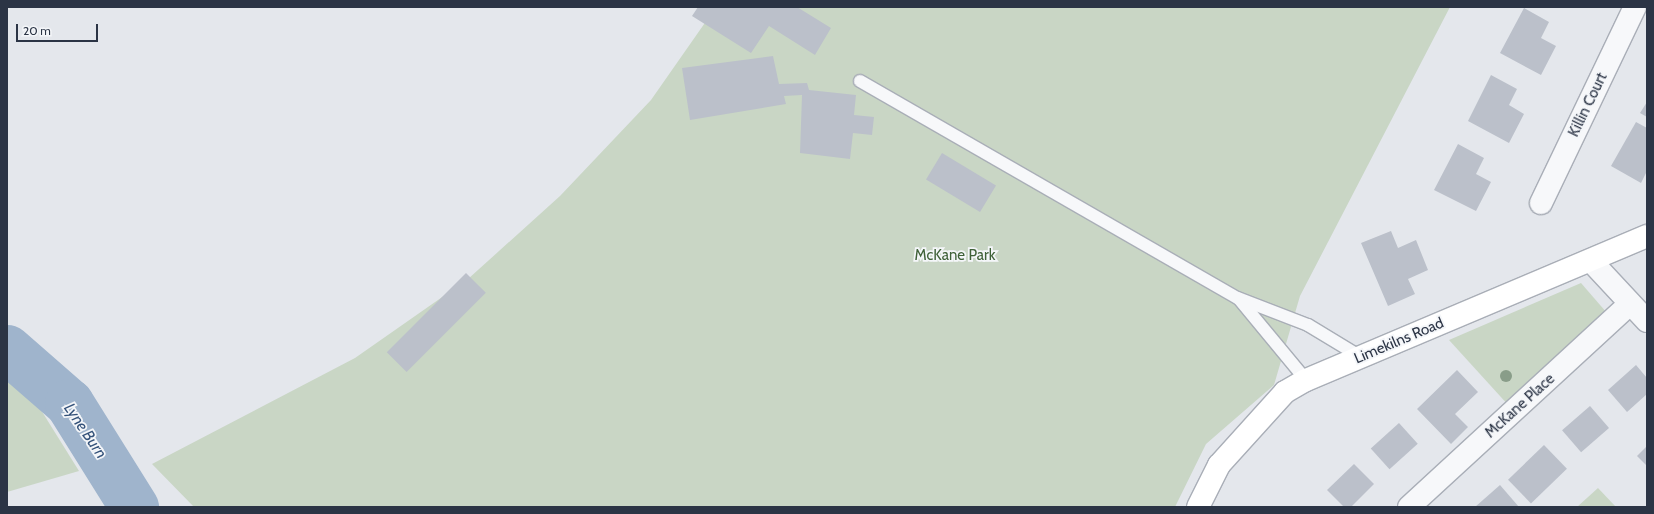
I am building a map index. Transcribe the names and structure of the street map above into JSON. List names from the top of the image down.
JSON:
{
  "streets": {
    "main road": ["Limekilns Road"],
    "street": ["Killin Court", "McKane Place"]
  },
  "water": ["Lyne Burn"],
  "parks": ["McKane Park"],
  "scale_bar": "20 m"
}
